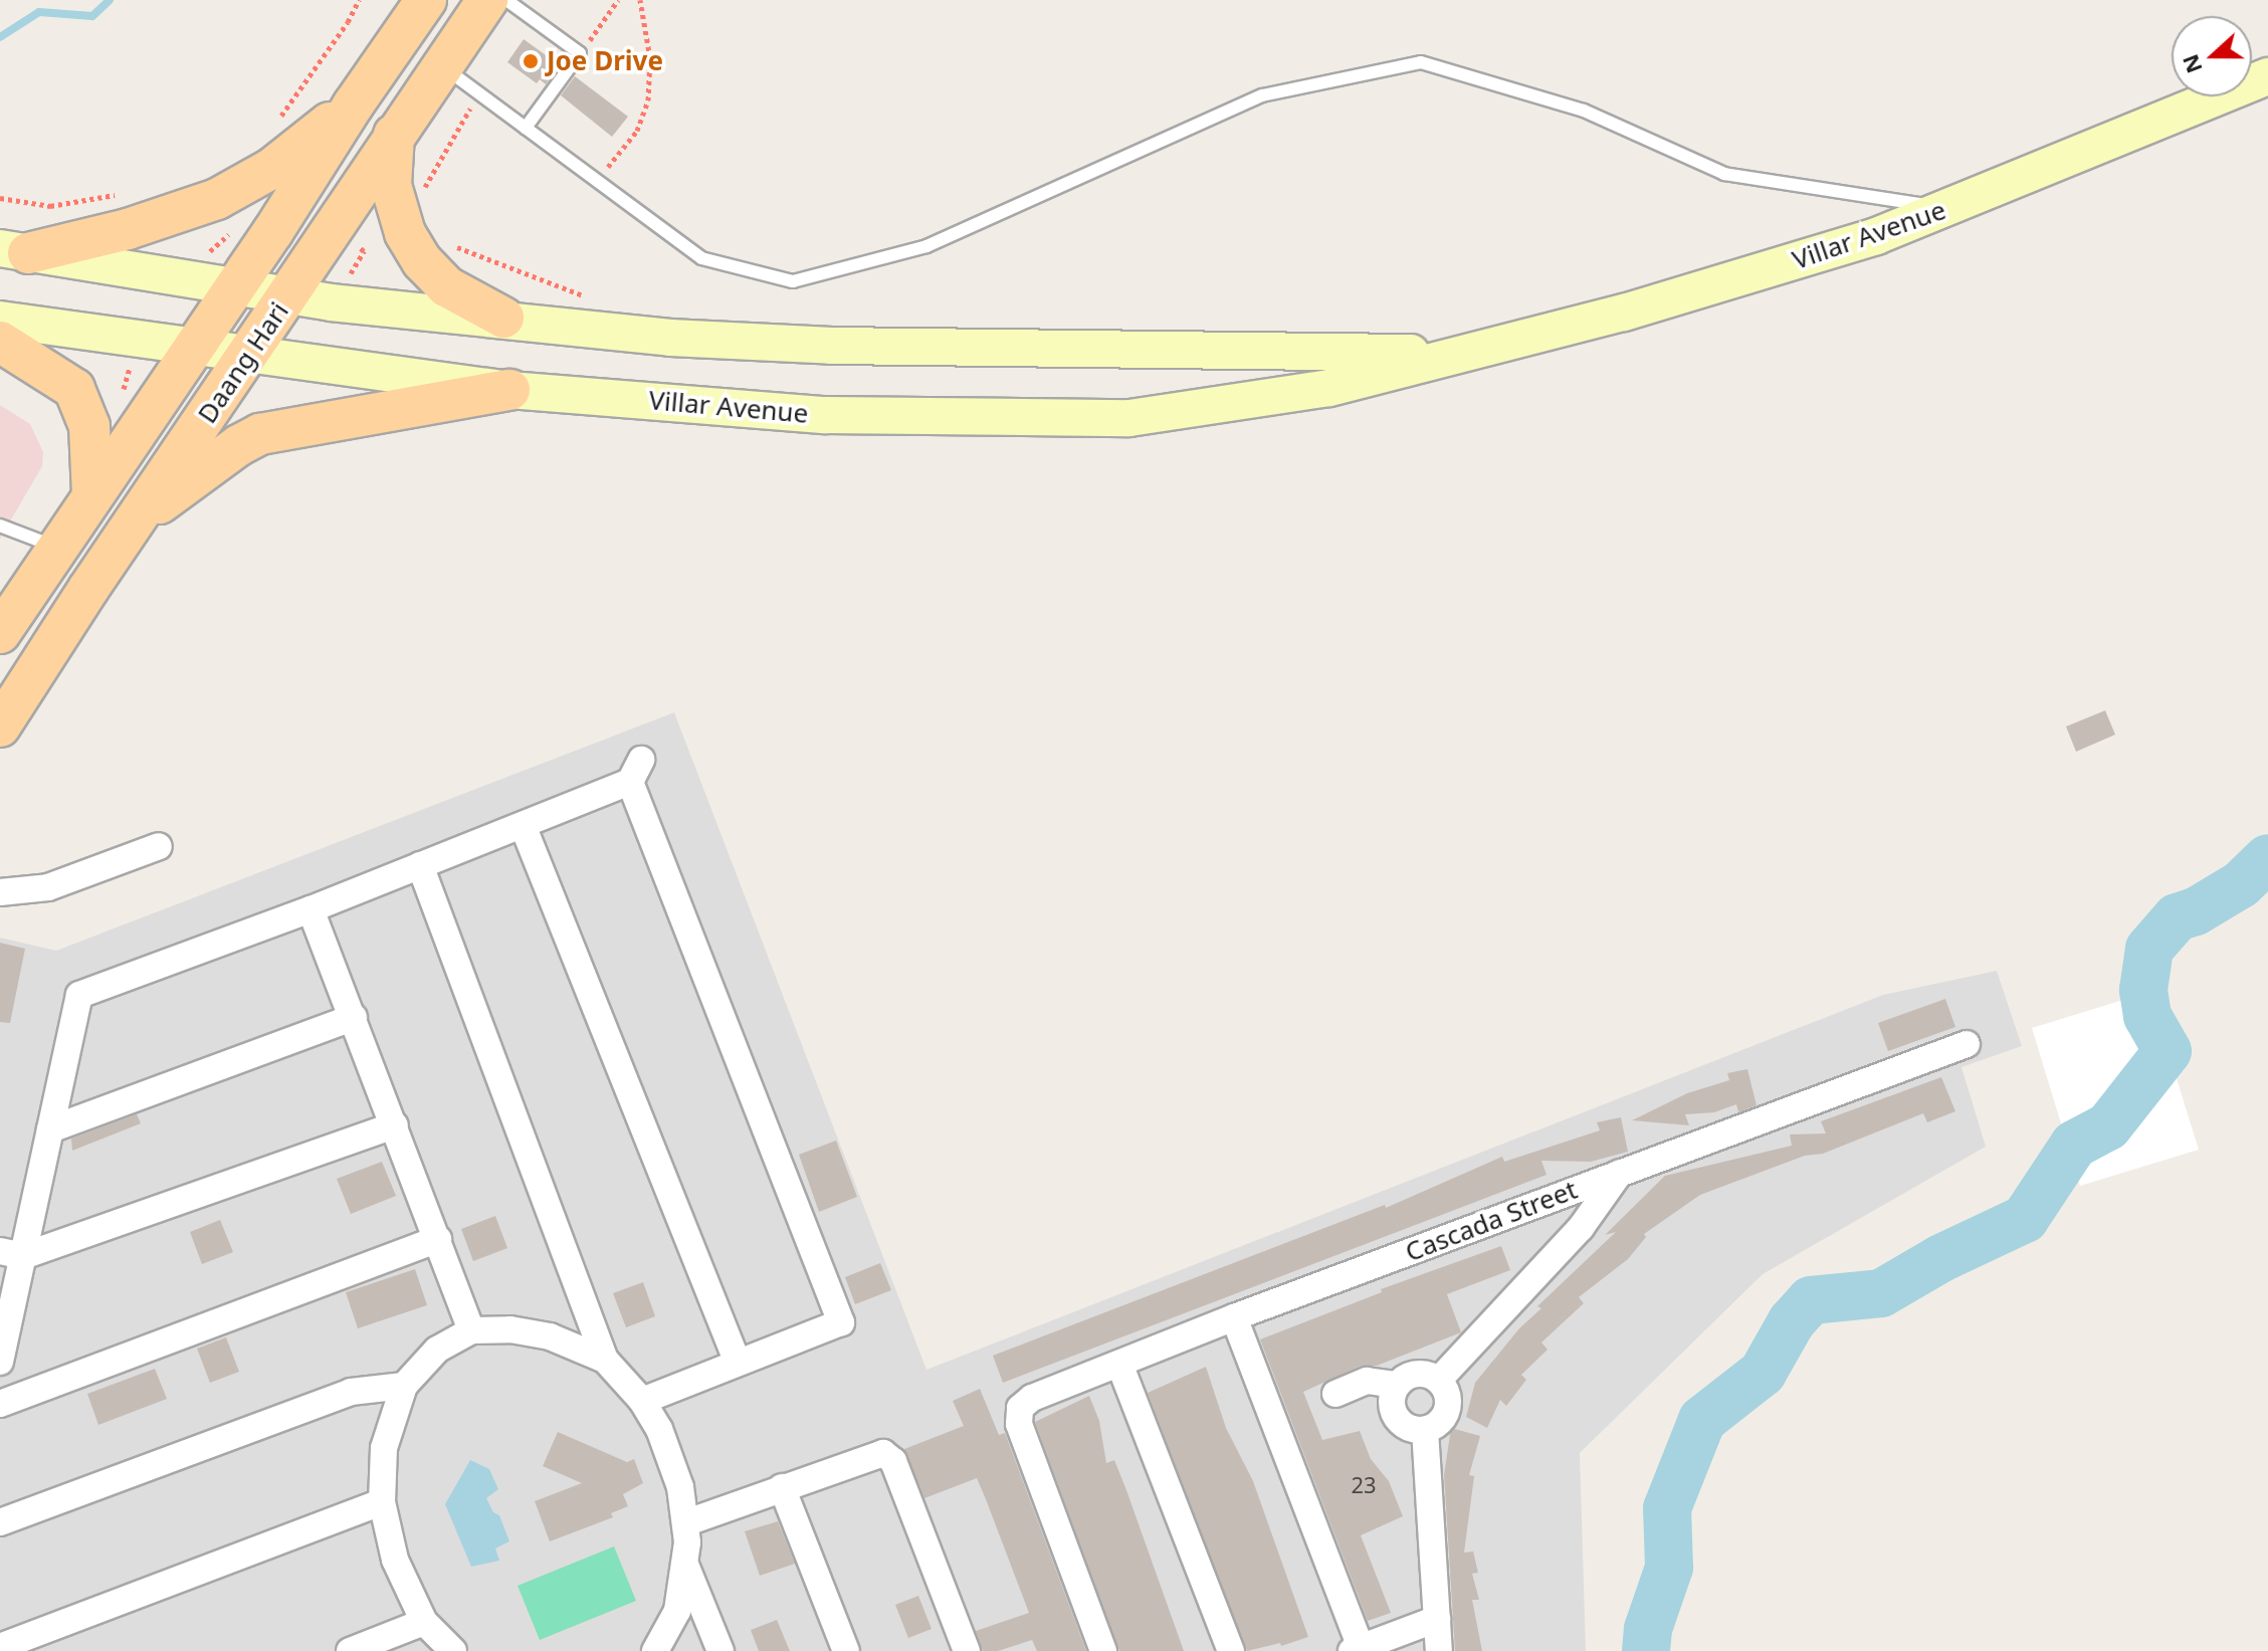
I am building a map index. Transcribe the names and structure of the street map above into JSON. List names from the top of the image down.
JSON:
{
  "streets": {
    "main road": ["Daang Hari"],
    "street": ["Villar Avenue", "Cascada Street"]
  },
  "crossings": [
    ["Villar Avenue", "Daang Hari"]
  ],
  "places": ["Joe Drive"],
  "house_numbers": ["23"],
  "north": "left"
}
